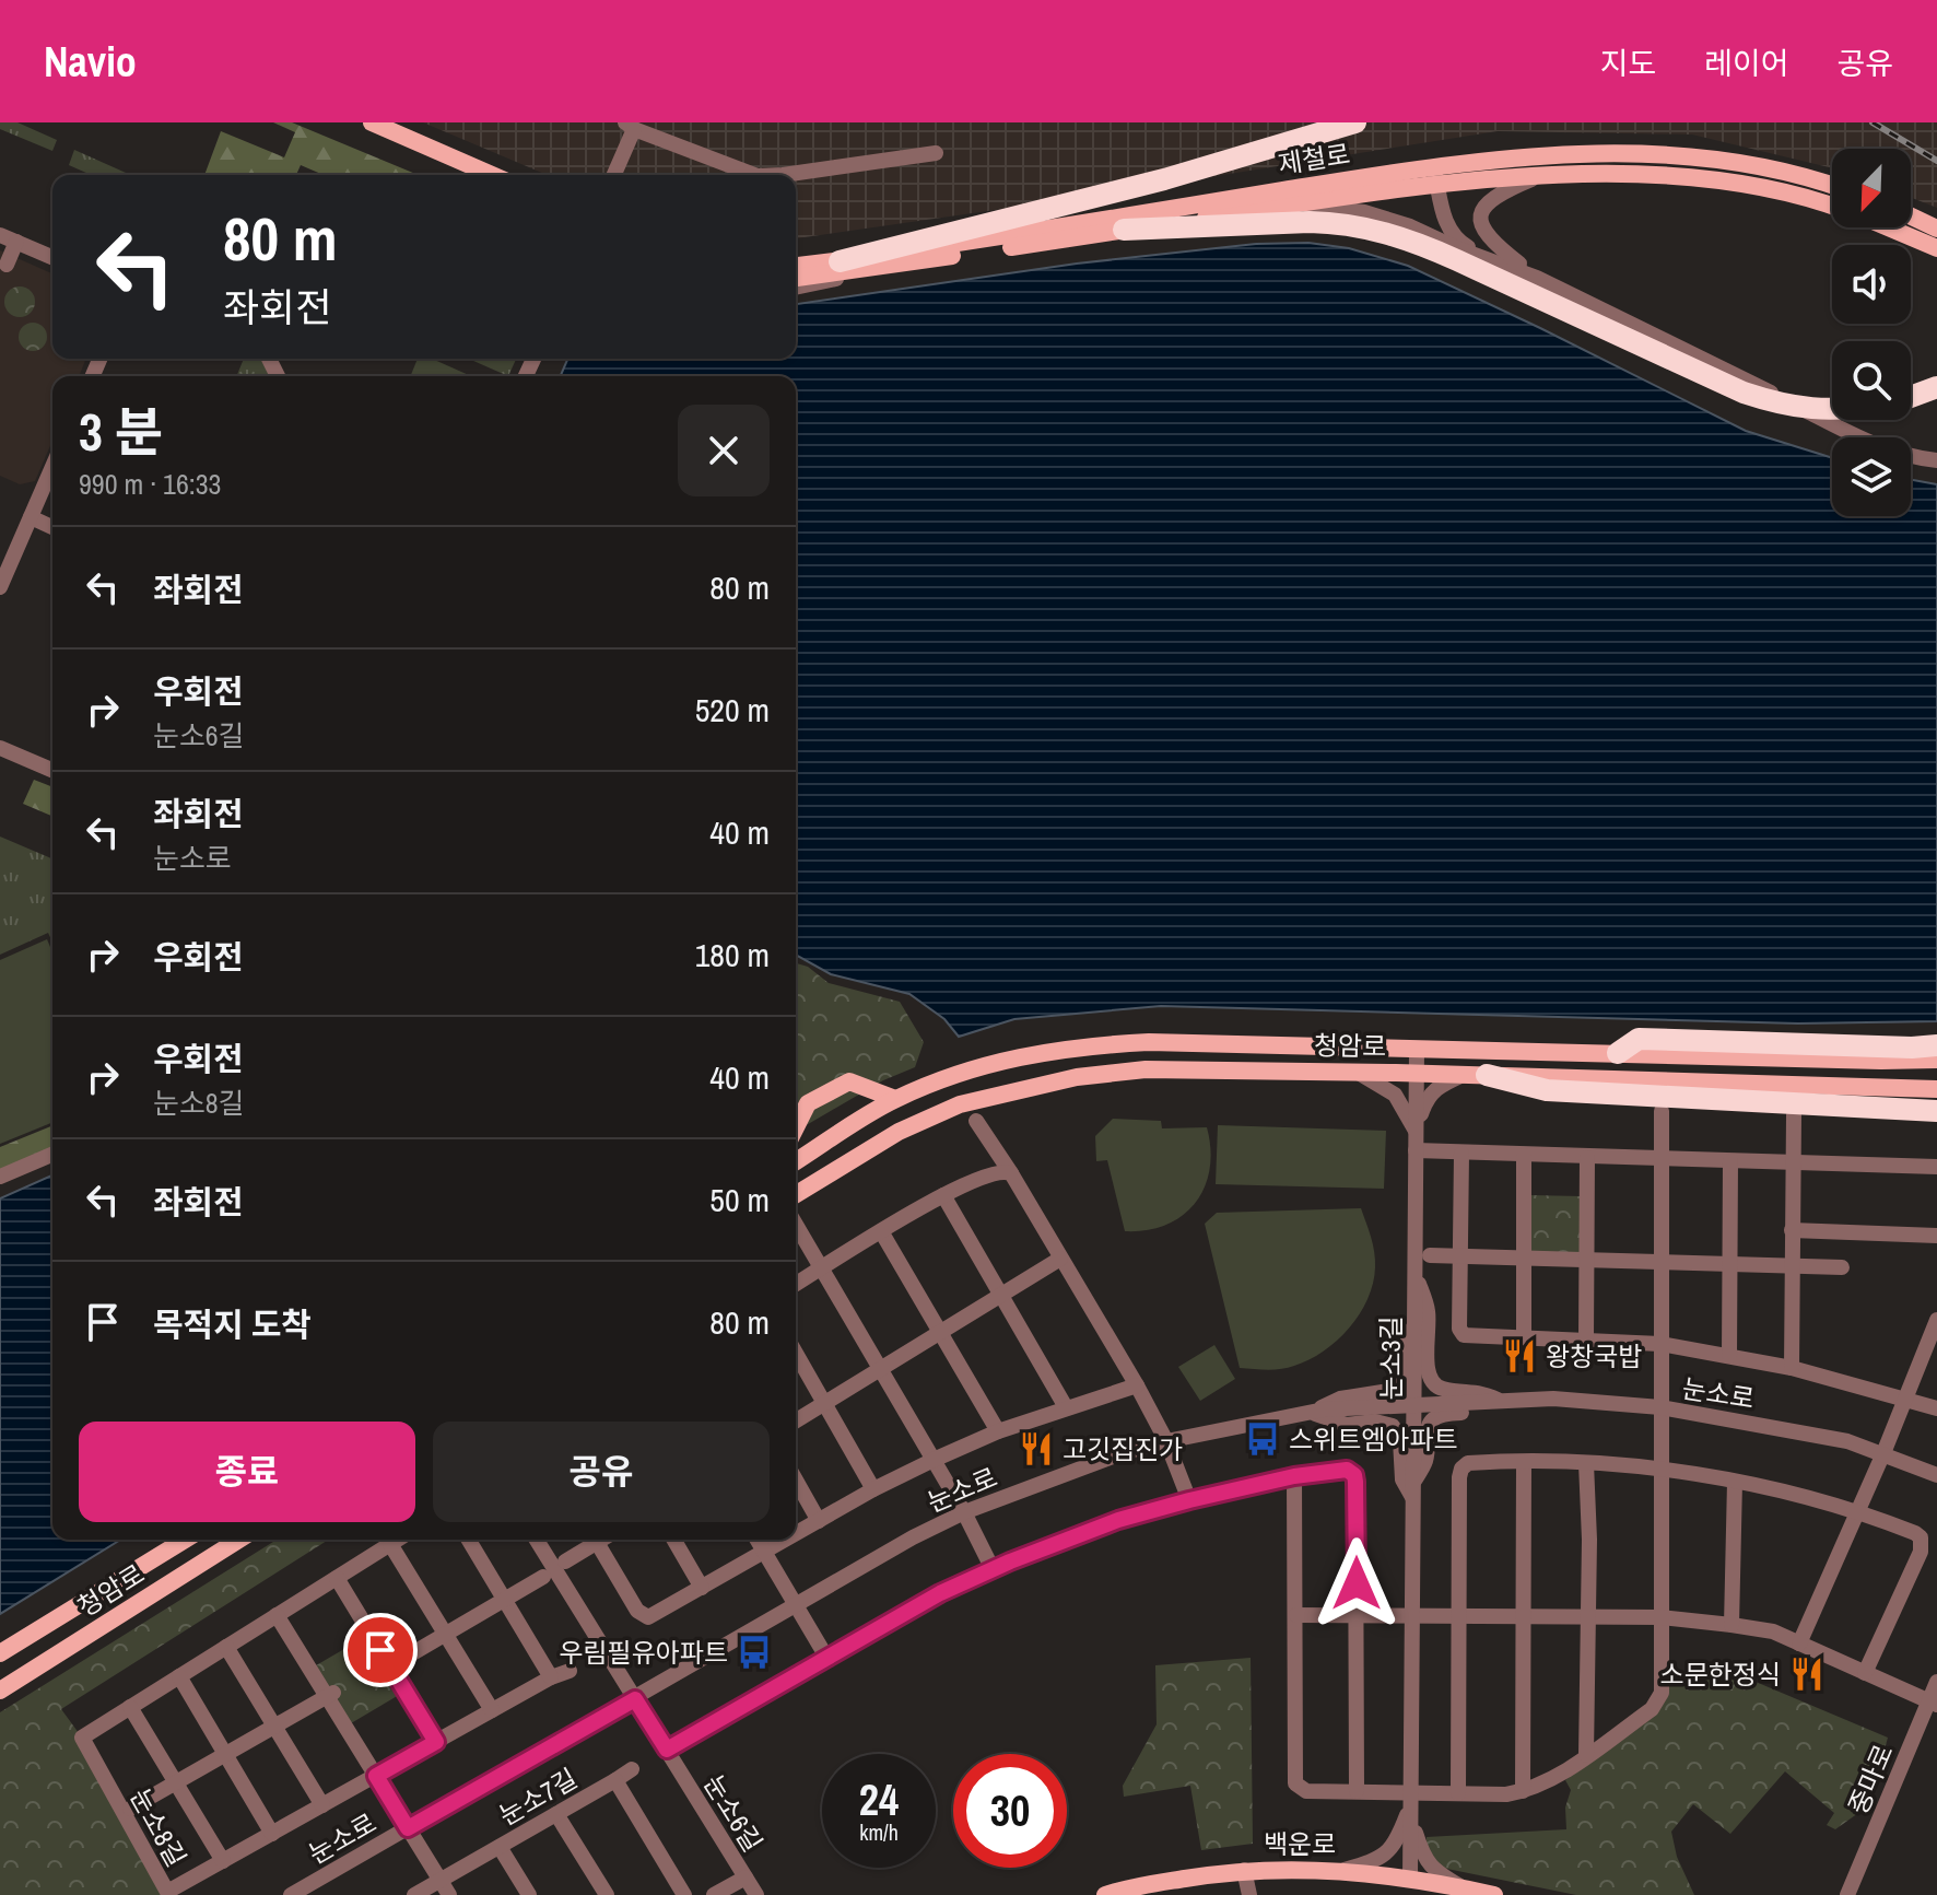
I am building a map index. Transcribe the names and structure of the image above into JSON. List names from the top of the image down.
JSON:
{
  "streets": {
    "main road": ["제철로", "청암로", "백운로"],
    "street": [
      "눈소3길",
      "눈소로",
      "중마로",
      "눈소7길",
      "눈소6길",
      "눈소8길"
    ]
  },
  "crossings": [
    ["청암로", "눈소3길"],
    ["눈소3길", "눈소로"],
    ["눈소3길", "백운로"],
    ["눈소로", "눈소6길"]
  ],
  "places": {
    "restaurant": ["왕창국밥", "고깃집진가", "소문한정식"],
    "bus stop": ["스위트엠아파트", "우림필유아파트"]
  },
  "north": "bottom left",
  "page": {
    "header": "Navio",
    "nav": ["지도", "레이어", "공유"],
    "turn": ["80 m", "좌회전"],
    "heading": ["3 분", "990 m · 16:33"],
    "list": [
      {
        "name": "좌회전",
        "value": "80 m"
      },
      {
        "name": "우회전",
        "note": "눈소6길",
        "value": "520 m"
      },
      {
        "name": "좌회전",
        "note": "눈소로",
        "value": "40 m"
      },
      {
        "name": "우회전",
        "value": "180 m"
      },
      {
        "name": "우회전",
        "note": "눈소8길",
        "value": "40 m"
      },
      {
        "name": "좌회전",
        "value": "50 m"
      },
      {
        "name": "목적지 도착",
        "value": "80 m"
      }
    ],
    "buttons": ["종료", "공유"],
    "speed": "24 km/h",
    "limit": "30"
  }
}
